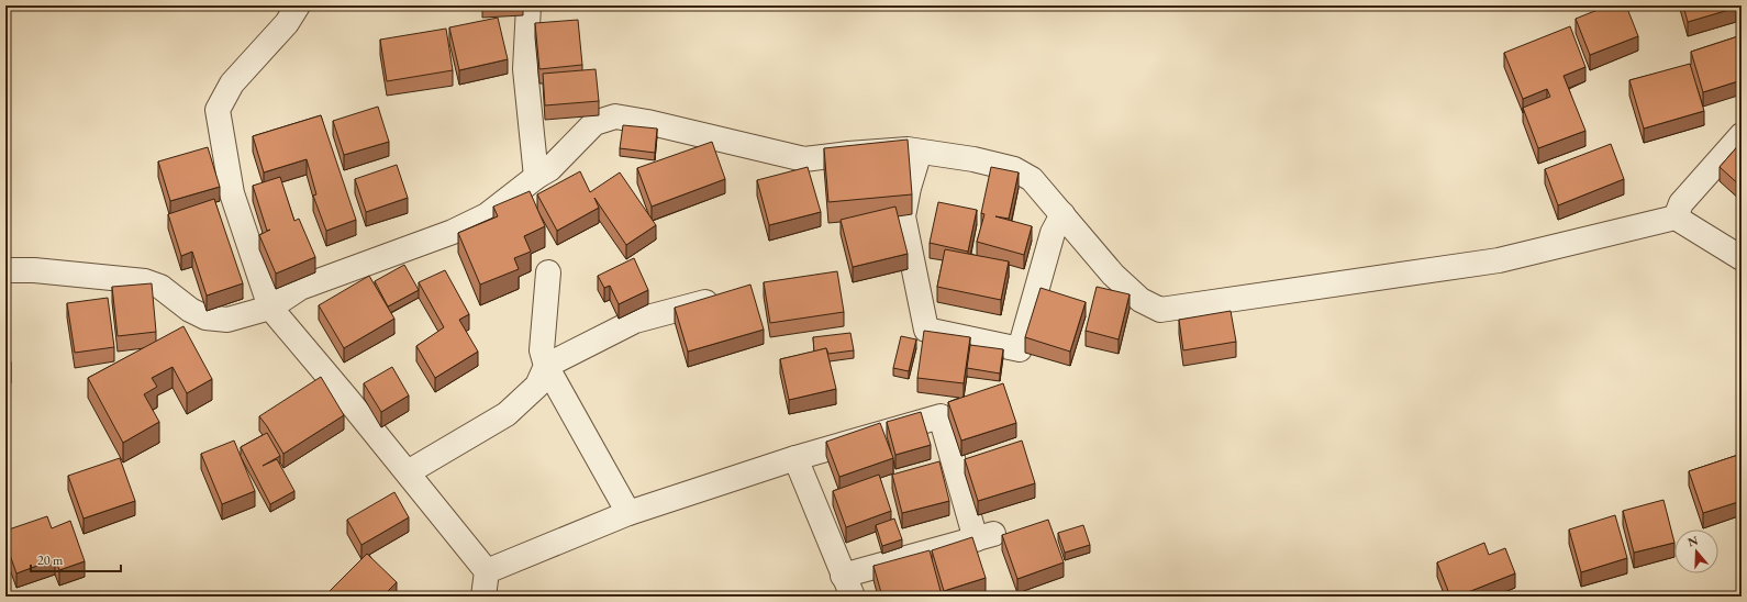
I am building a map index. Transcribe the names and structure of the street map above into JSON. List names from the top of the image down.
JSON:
{
  "scale_bar": "20 m",
  "north": "top"
}
